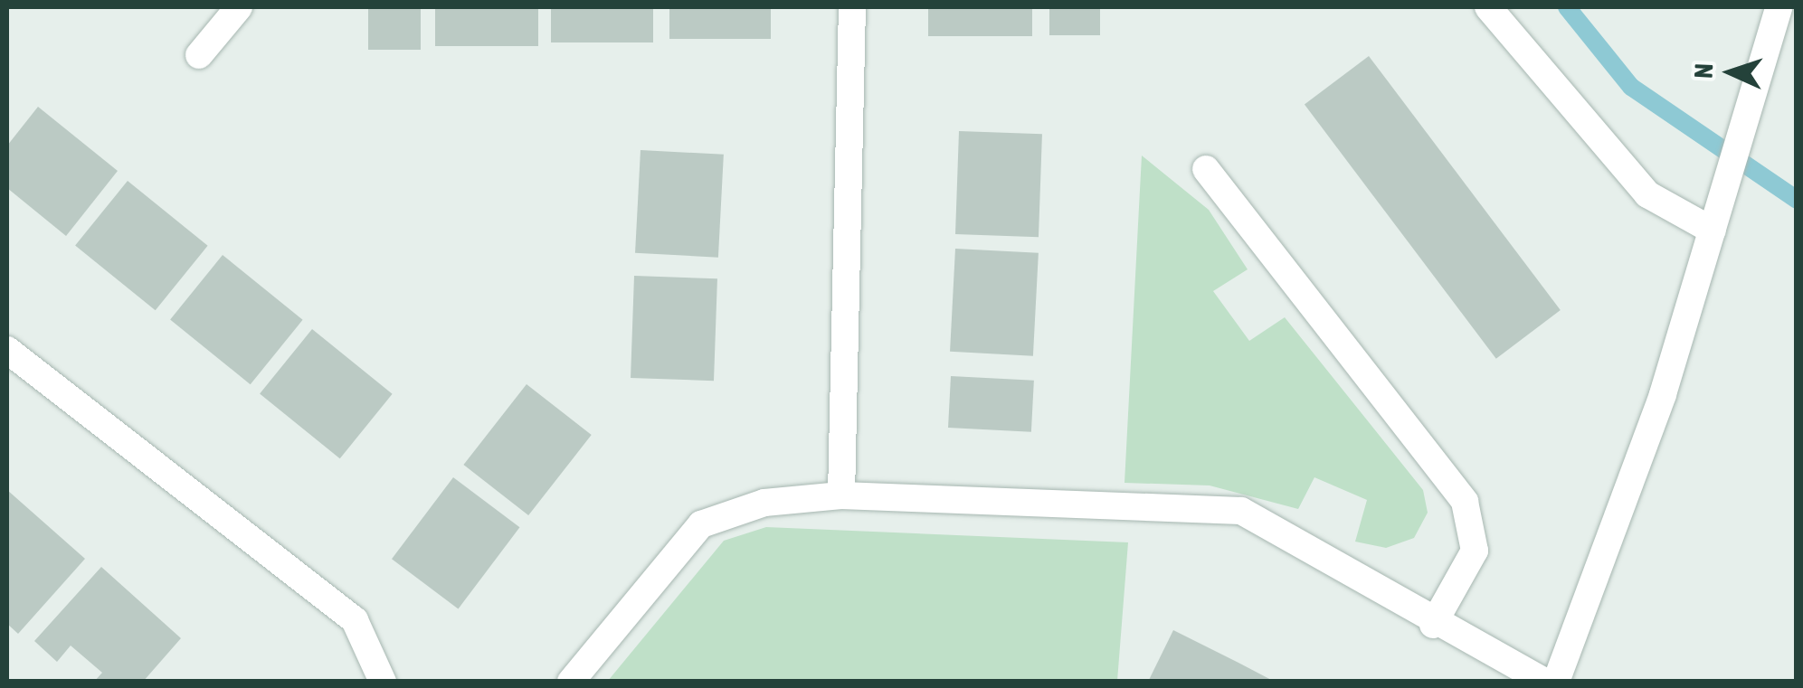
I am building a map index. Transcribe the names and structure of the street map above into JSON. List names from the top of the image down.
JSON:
{
  "north": "left"
}
